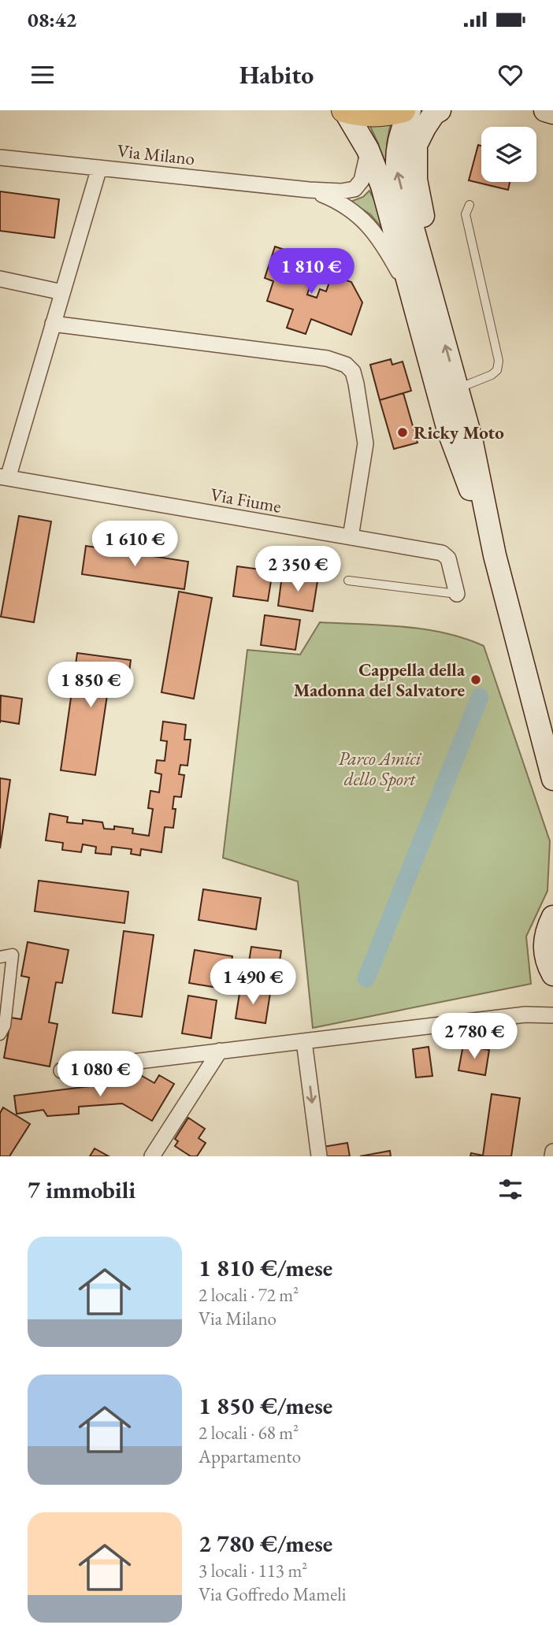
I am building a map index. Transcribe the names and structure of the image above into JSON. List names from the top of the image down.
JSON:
{
  "streets": {
    "street": ["Via Milano", "Via Fiume"]
  },
  "parks": ["Parco Amici dello Sport"],
  "places": ["Ricky Moto", "Cappella della Madonna del Salvatore"],
  "page": {
    "status": "08:42",
    "header": "Habito",
    "price": [
      "1 810 €",
      "1 610 €",
      "2 350 €",
      "1 850 €",
      "1 490 €",
      "2 780 €",
      "1 080 €"
    ],
    "heading": "7 immobili",
    "list": [
      {
        "name": "1 810 €/mese",
        "note": "2 locali · 72 m² · Via Milano"
      },
      {
        "name": "1 850 €/mese",
        "note": "2 locali · 68 m² · Appartamento"
      },
      {
        "name": "2 780 €/mese",
        "note": "3 locali · 113 m² · Via Goffredo Mameli"
      }
    ]
  }
}
